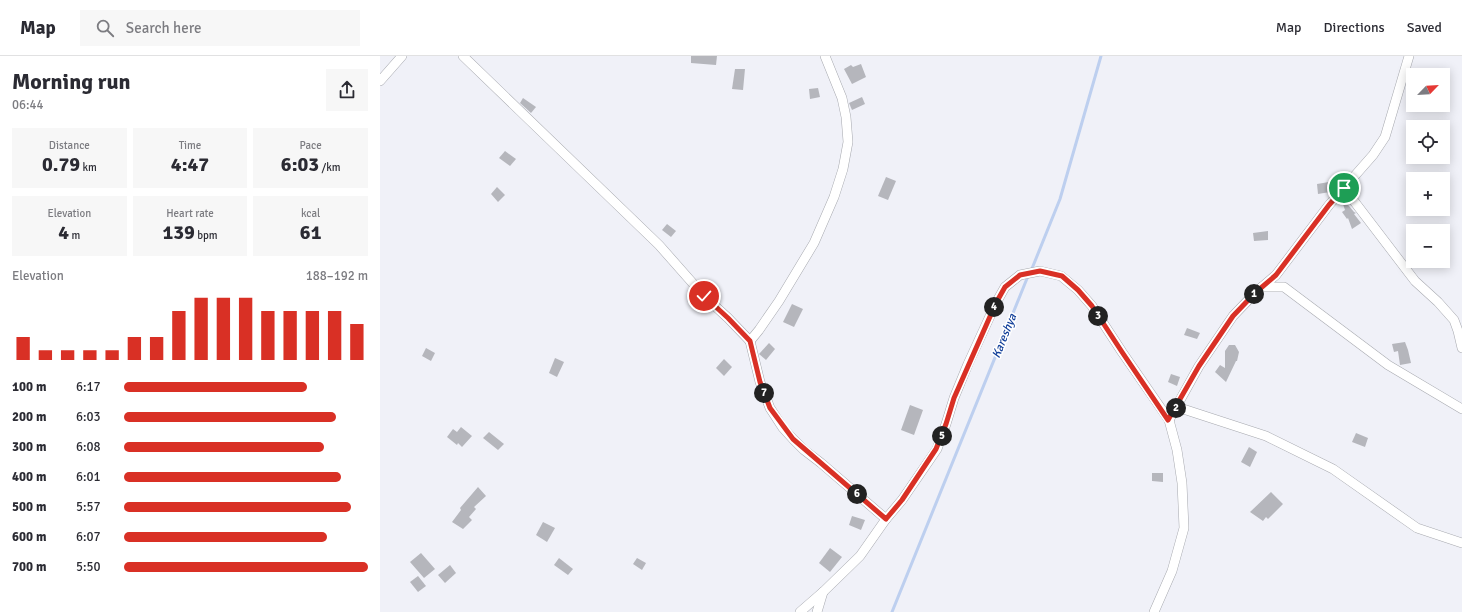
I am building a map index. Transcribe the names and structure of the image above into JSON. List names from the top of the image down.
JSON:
{
  "water": ["Kareshya"],
  "north": "top right",
  "page": {
    "header": "Map",
    "search": "Search here",
    "nav": ["Map", "Directions", "Saved"],
    "heading": ["Morning run", "06:44"],
    "map_buttons": ["+", "−"],
    "stats": [
      ["Distance", "0.79 km"],
      ["Time", "4:47"],
      ["Pace", "6:03 /km"],
      ["Elevation", "4 m"],
      ["Heart rate", "139 bpm"],
      ["kcal", "61"]
    ],
    "chart": ["Elevation", "188–192 m"],
    "pins": [
      "1",
      "4",
      "3",
      "7",
      "2",
      "5",
      "6"
    ],
    "list": [
      {
        "name": "100 m",
        "note": "6:17"
      },
      {
        "name": "200 m",
        "note": "6:03"
      },
      {
        "name": "300 m",
        "note": "6:08"
      },
      {
        "name": "400 m",
        "note": "6:01"
      },
      {
        "name": "500 m",
        "note": "5:57"
      },
      {
        "name": "600 m",
        "note": "6:07"
      },
      {
        "name": "700 m",
        "note": "5:50"
      }
    ]
  }
}
